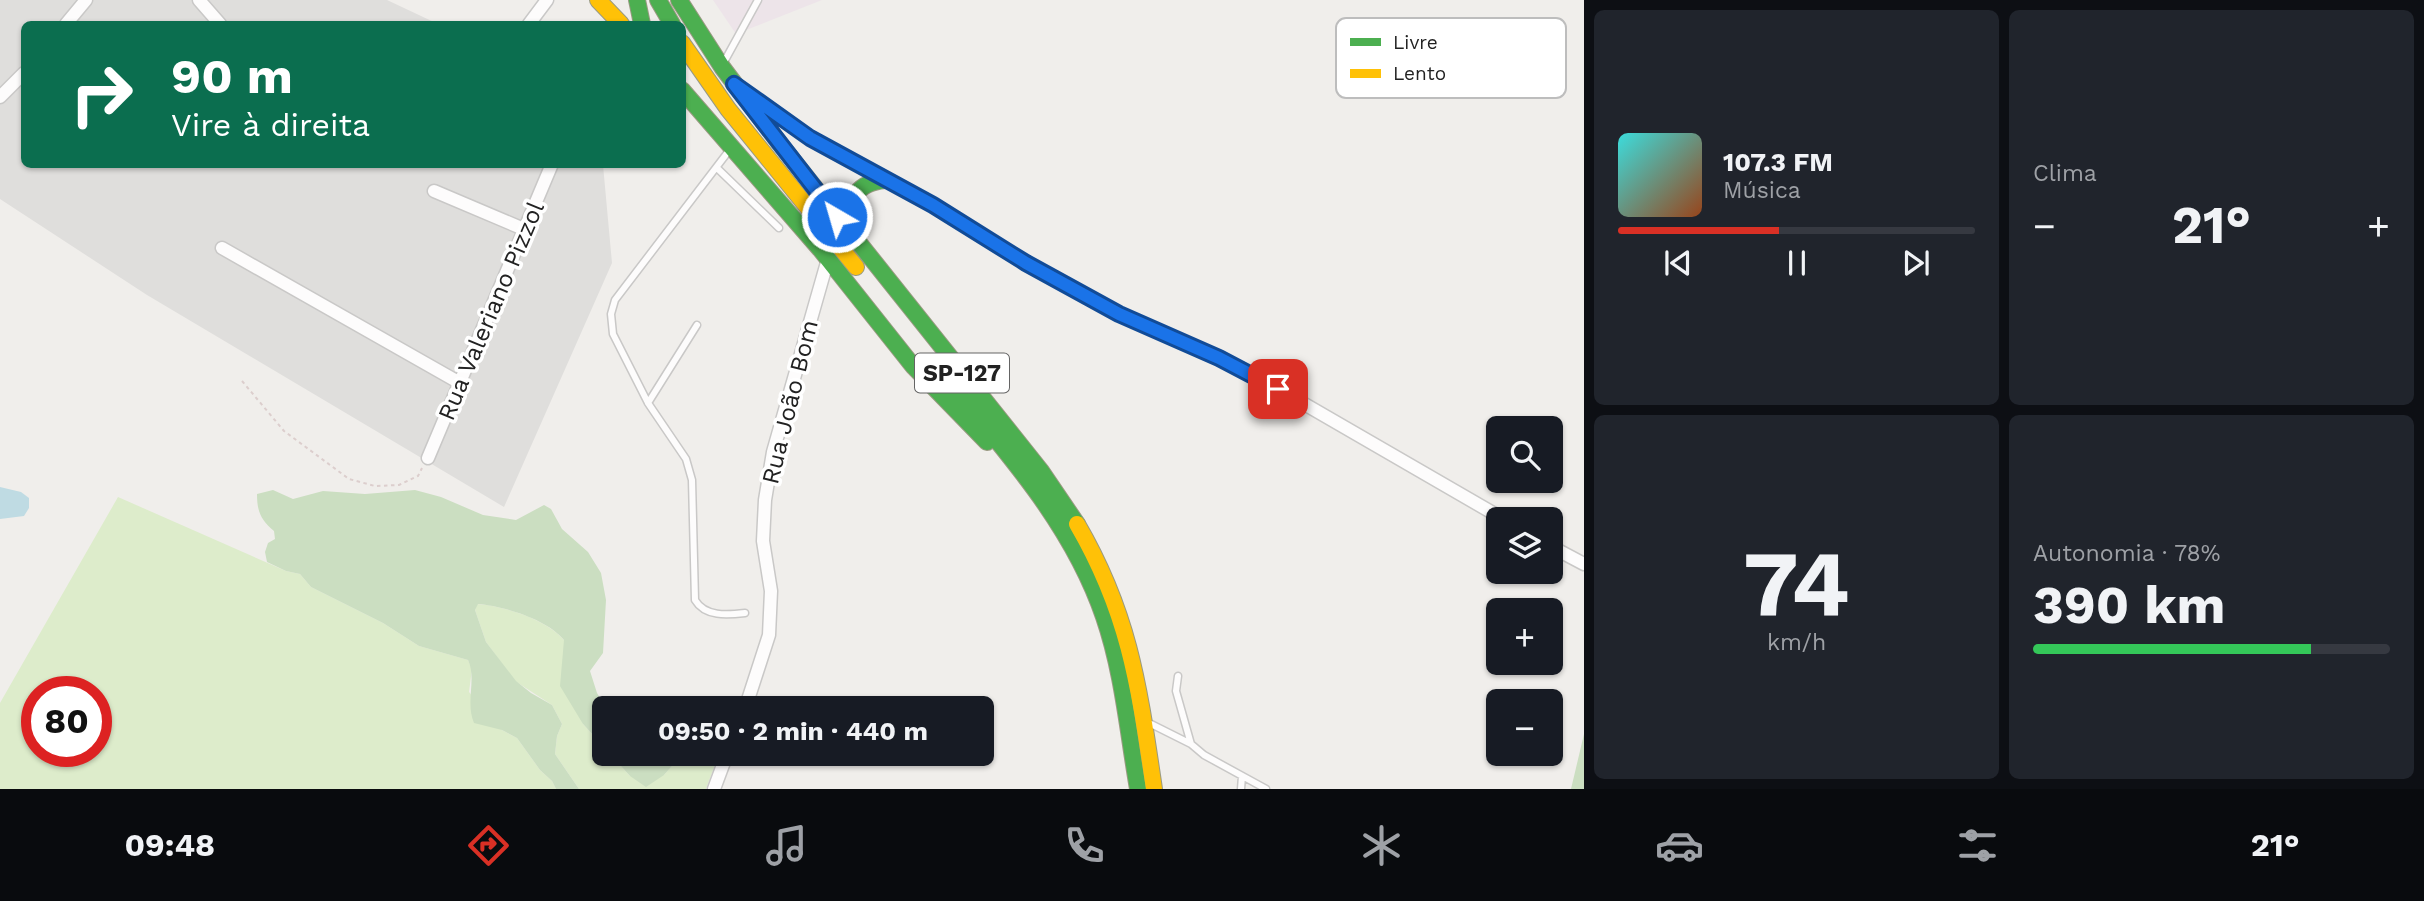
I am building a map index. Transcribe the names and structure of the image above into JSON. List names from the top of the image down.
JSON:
{
  "streets": {
    "main road": ["SP-127"],
    "street": ["Rua Valeriano Pizzol", "Rua João Bom"]
  },
  "legend": ["Livre", "Lento"],
  "page": {
    "tile": [
      "Clima",
      ["74", "km/h"],
      ["Autonomia · 78%", "390 km"]
    ],
    "turn": ["90 m", "Vire à direita"],
    "song": ["107.3 FM", "Música"],
    "heat": ["−", "21°", "+"],
    "map_buttons": ["+", "−"],
    "limit": "80",
    "trip": "09:50 · 2 min · 440 m",
    "tabs": ["09:48", "21°"]
  }
}
